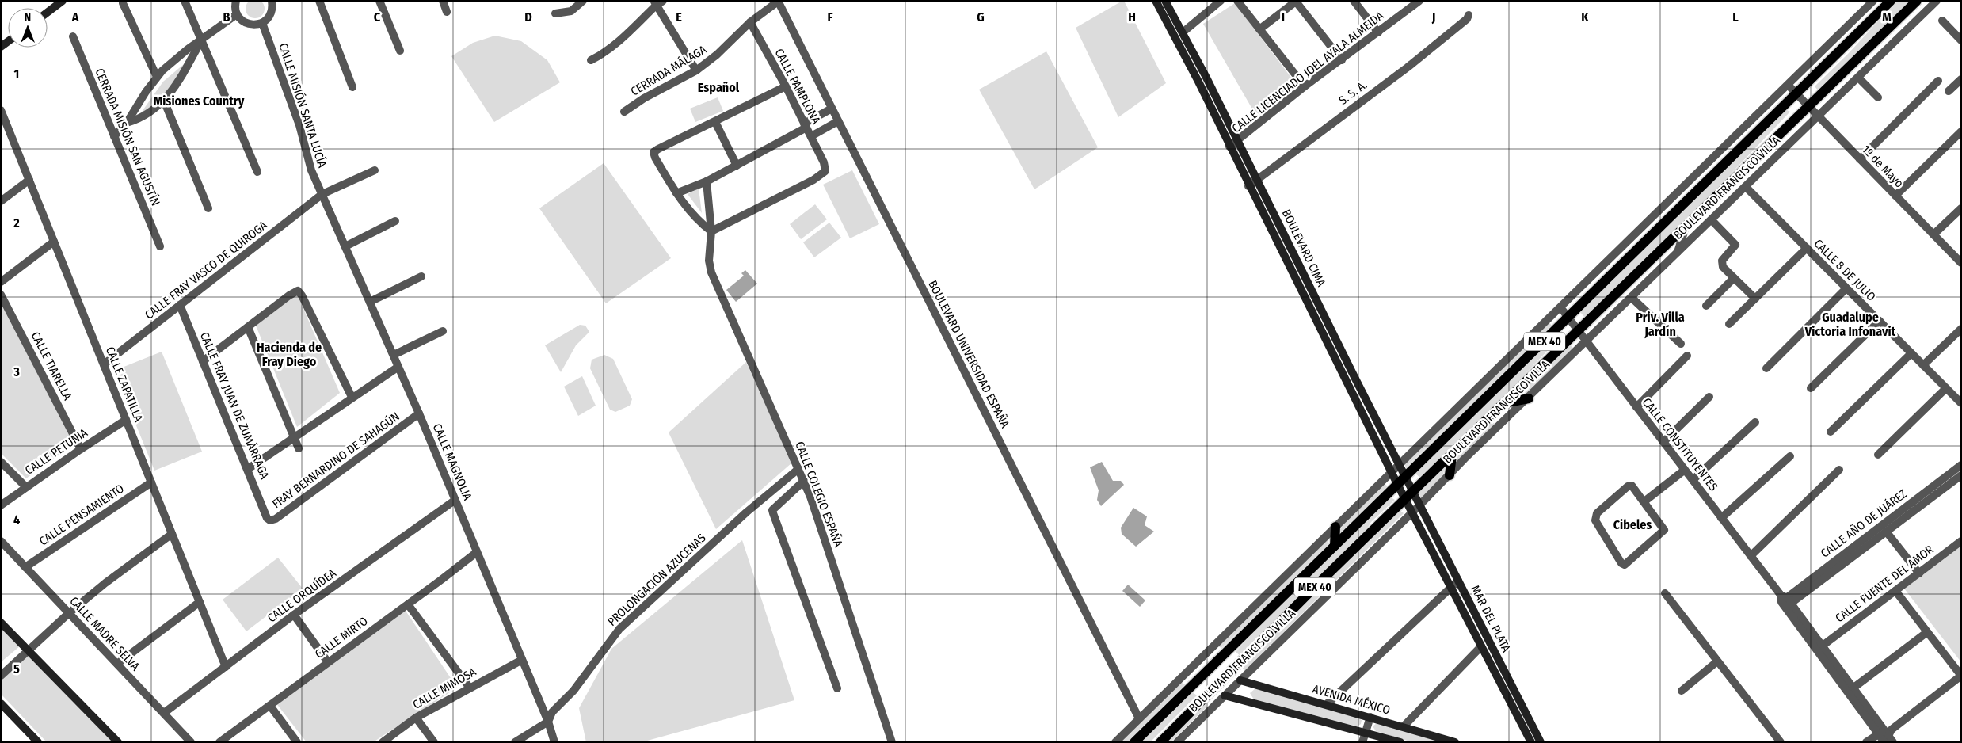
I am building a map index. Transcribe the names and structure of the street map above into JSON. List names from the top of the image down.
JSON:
{
  "streets": {
    "main road": [
      "BOULEVARD FRANCISCO VILLA",
      "BOULEVARD CIMA",
      "MEX 40",
      "MAR DEL PLATA",
      "AVENIDA MÉXICO"
    ],
    "street": [
      "CERRADA MÁLAGA",
      "CALLE LICENCIADO JOEL AYALA ALMEIDA",
      "CALLE PAMPLONA",
      "S. S. A.",
      "CALLE MISIÓN SANTA LUCÍA",
      "CERRADA MISIÓN SAN AGUSTÍN",
      "1º de Mayo",
      "CALLE FRAY VASCO DE QUIROGA",
      "CALLE 8 DE JULIO",
      "BOULEVARD UNIVERSIDAD ESPAÑA",
      "CALLE TIARELLA",
      "CALLE ZAPATILLA",
      "CALLE FRAY JUAN DE ZUMÁRRAGA",
      "CALLE CONSTITUYENTES",
      "CALLE PETUNIA",
      "FRAY BERNARDINO DE SAHAGÚN",
      "CALLE MAGNOLIA",
      "CALLE COLEGIO ESPAÑA",
      "CALLE PENSAMIENTO",
      "CALLE AÑO DE JUÁREZ",
      "PROLONGACIÓN AZUCENAS",
      "CALLE FUENTE DEL AMOR",
      "CALLE ORQUÍDEA",
      "CALLE MADRE SELVA",
      "CALLE MIRTO",
      "CALLE MIMOSA"
    ]
  },
  "crossings": [
    ["CERRADA MÁLAGA", "CALLE PAMPLONA"],
    ["CERRADA MÁLAGA", "BOULEVARD UNIVERSIDAD ESPAÑA"],
    ["CALLE LICENCIADO JOEL AYALA ALMEIDA", "BOULEVARD CIMA"],
    ["CALLE PAMPLONA", "CALLE COLEGIO ESPAÑA"],
    ["S. S. A.", "BOULEVARD CIMA"],
    ["CALLE MISIÓN SANTA LUCÍA", "CALLE FRAY VASCO DE QUIROGA"],
    ["CALLE MISIÓN SANTA LUCÍA", "CALLE MAGNOLIA"],
    ["1º de Mayo", "BOULEVARD FRANCISCO VILLA"],
    ["BOULEVARD FRANCISCO VILLA", "BOULEVARD CIMA"],
    ["BOULEVARD FRANCISCO VILLA", "CALLE 8 DE JULIO"],
    ["BOULEVARD FRANCISCO VILLA", "CALLE CONSTITUYENTES"],
    ["BOULEVARD FRANCISCO VILLA", "MAR DEL PLATA"],
    ["BOULEVARD FRANCISCO VILLA", "AVENIDA MÉXICO"],
    ["BOULEVARD CIMA", "MAR DEL PLATA"],
    ["CALLE FRAY VASCO DE QUIROGA", "CALLE ZAPATILLA"],
    ["CALLE FRAY VASCO DE QUIROGA", "CALLE FRAY JUAN DE ZUMÁRRAGA"],
    ["CALLE FRAY VASCO DE QUIROGA", "CALLE MAGNOLIA"],
    ["CALLE TIARELLA", "CALLE PETUNIA"],
    ["CALLE ZAPATILLA", "CALLE PETUNIA"],
    ["CALLE ZAPATILLA", "CALLE PENSAMIENTO"],
    ["CALLE ZAPATILLA", "CALLE ORQUÍDEA"],
    ["CALLE FRAY JUAN DE ZUMÁRRAGA", "FRAY BERNARDINO DE SAHAGÚN"],
    ["CALLE CONSTITUYENTES", "CALLE AÑO DE JUÁREZ"],
    ["CALLE CONSTITUYENTES", "CALLE FUENTE DEL AMOR"],
    ["FRAY BERNARDINO DE SAHAGÚN", "CALLE MAGNOLIA"],
    ["CALLE MAGNOLIA", "PROLONGACIÓN AZUCENAS"],
    ["CALLE MAGNOLIA", "CALLE ORQUÍDEA"],
    ["CALLE MAGNOLIA", "CALLE MIRTO"],
    ["CALLE MAGNOLIA", "CALLE MIMOSA"],
    ["CALLE COLEGIO ESPAÑA", "PROLONGACIÓN AZUCENAS"],
    ["CALLE PENSAMIENTO", "CALLE MADRE SELVA"],
    ["CALLE ORQUÍDEA", "CALLE MADRE SELVA"]
  ],
  "districts": [
    "Español",
    "Misiones Country",
    "Priv. Villa Jardín",
    "Guadalupe Victoria Infonavit",
    "Hacienda de Fray Diego",
    "Cibeles"
  ],
  "north": "top",
  "grid": {
    "columns": [
      "A",
      "B",
      "C",
      "D",
      "E",
      "F",
      "G",
      "H",
      "I",
      "J",
      "K",
      "L",
      "M"
    ],
    "rows": [
      "1",
      "2",
      "3",
      "4",
      "5"
    ]
  }
}
